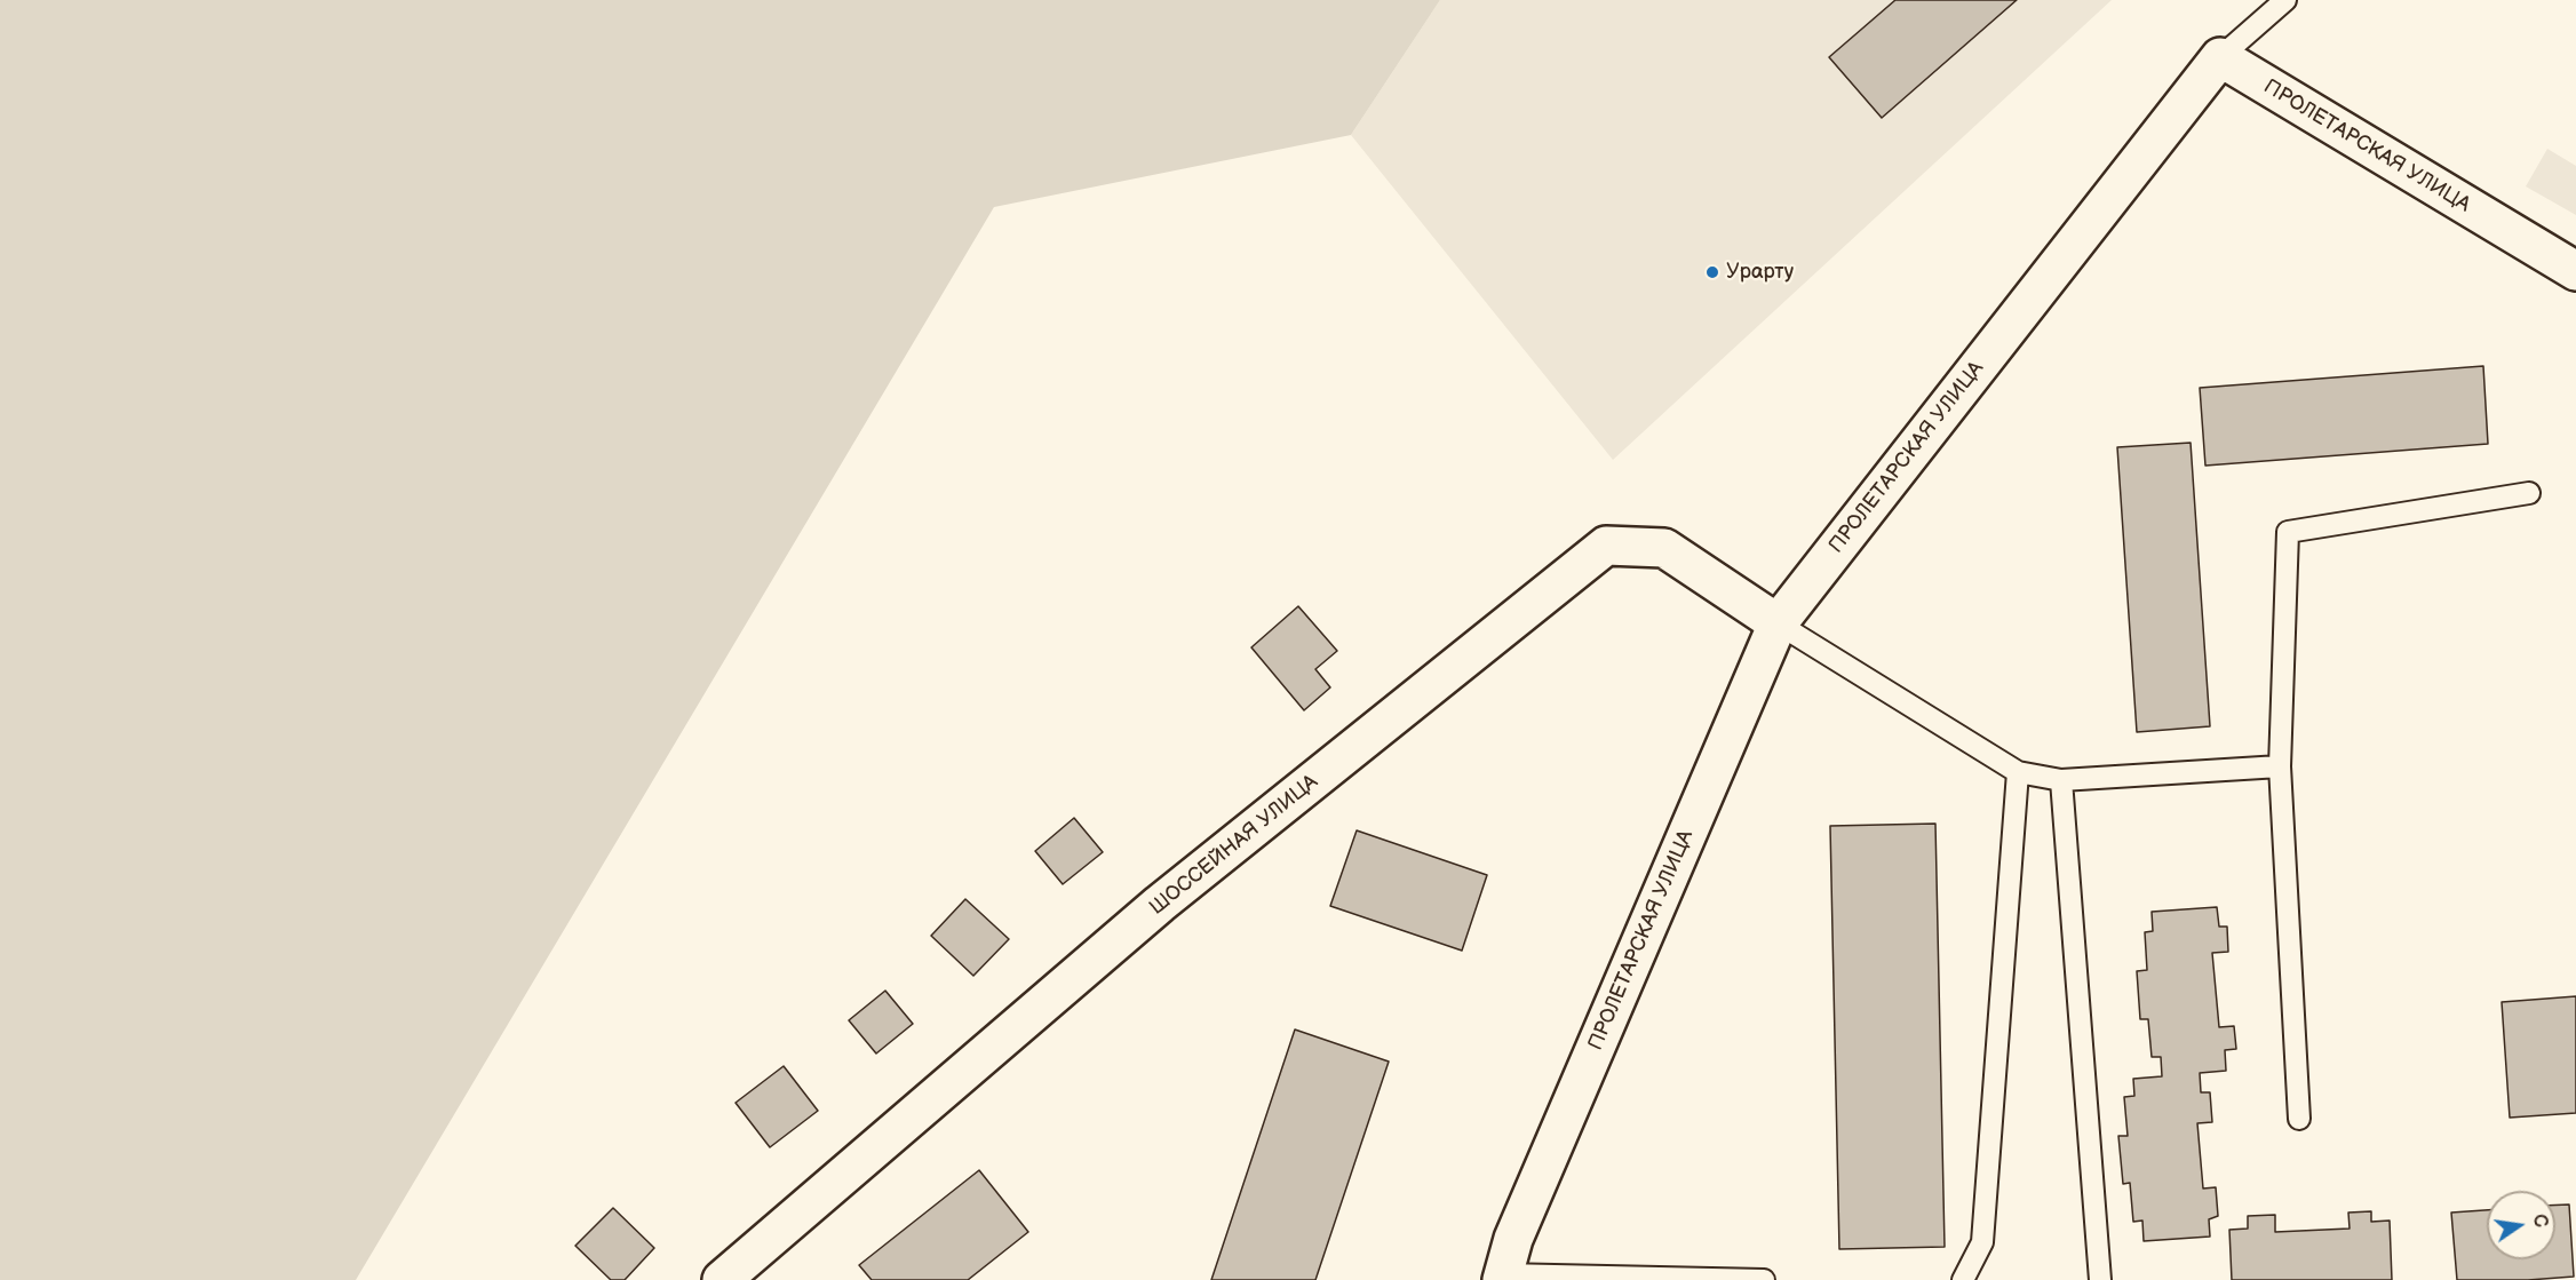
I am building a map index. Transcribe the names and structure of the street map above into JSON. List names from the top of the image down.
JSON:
{
  "streets": {
    "street": ["ПРОЛЕТАРСКАЯ УЛИЦА", "ШОССЕЙНАЯ УЛИЦА"]
  },
  "crossings": [
    ["ПРОЛЕТАРСКАЯ УЛИЦА", "ШОССЕЙНАЯ УЛИЦА"]
  ],
  "places": ["Урарту"],
  "north": "right"
}
